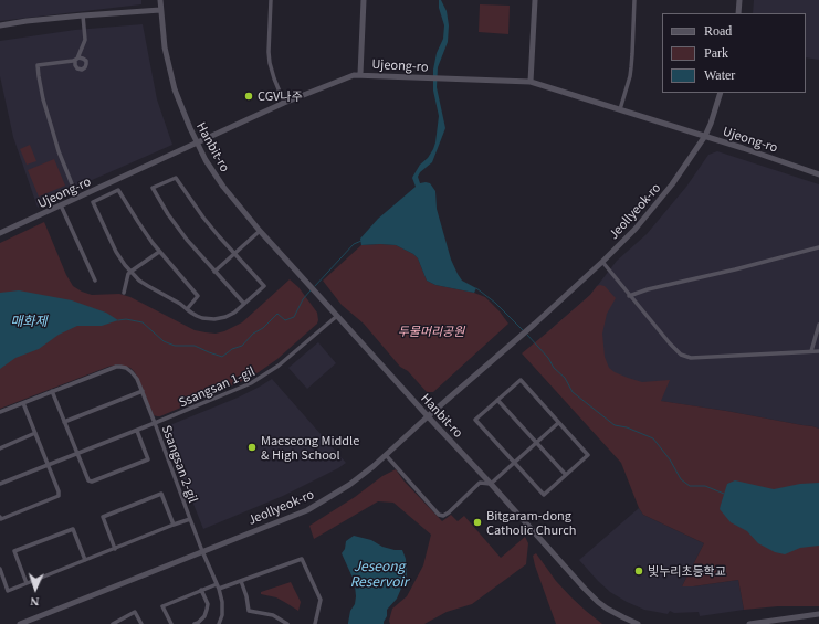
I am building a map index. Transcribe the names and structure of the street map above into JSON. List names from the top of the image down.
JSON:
{
  "streets": {
    "street": [
      "Ujeong-ro",
      "Hanbit-ro",
      "Jeollyeok-ro",
      "Ssangsan 1-gil",
      "Ssangsan 2-gil"
    ]
  },
  "crossings": [
    ["Ujeong-ro", "Hanbit-ro"],
    ["Ujeong-ro", "Jeollyeok-ro"],
    ["Hanbit-ro", "Jeollyeok-ro"],
    ["Hanbit-ro", "Ssangsan 1-gil"],
    ["Ssangsan 1-gil", "Ssangsan 2-gil"]
  ],
  "water": ["매화제", "Jeseong Reservoir"],
  "parks": ["두물머리공원"],
  "places": [
    "CGV나주",
    "Maeseong Middle & High School",
    "Bitgaram-dong Catholic Church",
    "빛누리초등학교"
  ],
  "legend": ["Road", "Park", "Water"],
  "north": "bottom"
}
